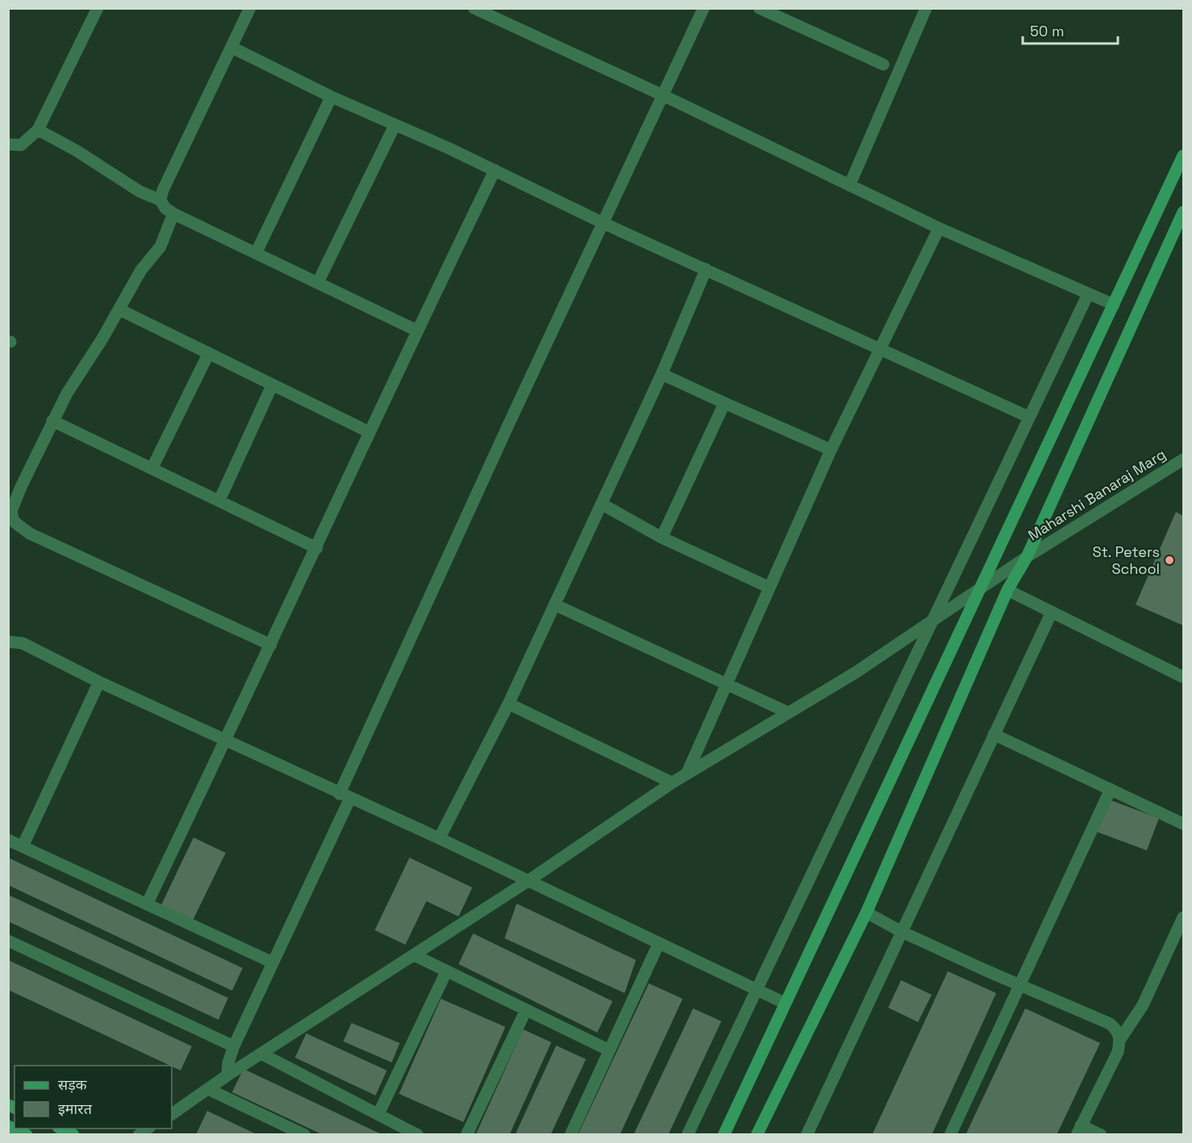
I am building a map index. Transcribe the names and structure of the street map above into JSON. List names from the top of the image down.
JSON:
{
  "streets": {
    "street": ["Maharshi Banaraj Marg"]
  },
  "places": ["St. Peters School"],
  "legend": ["सड़क", "इमारत"],
  "scale_bar": "50 m"
}
